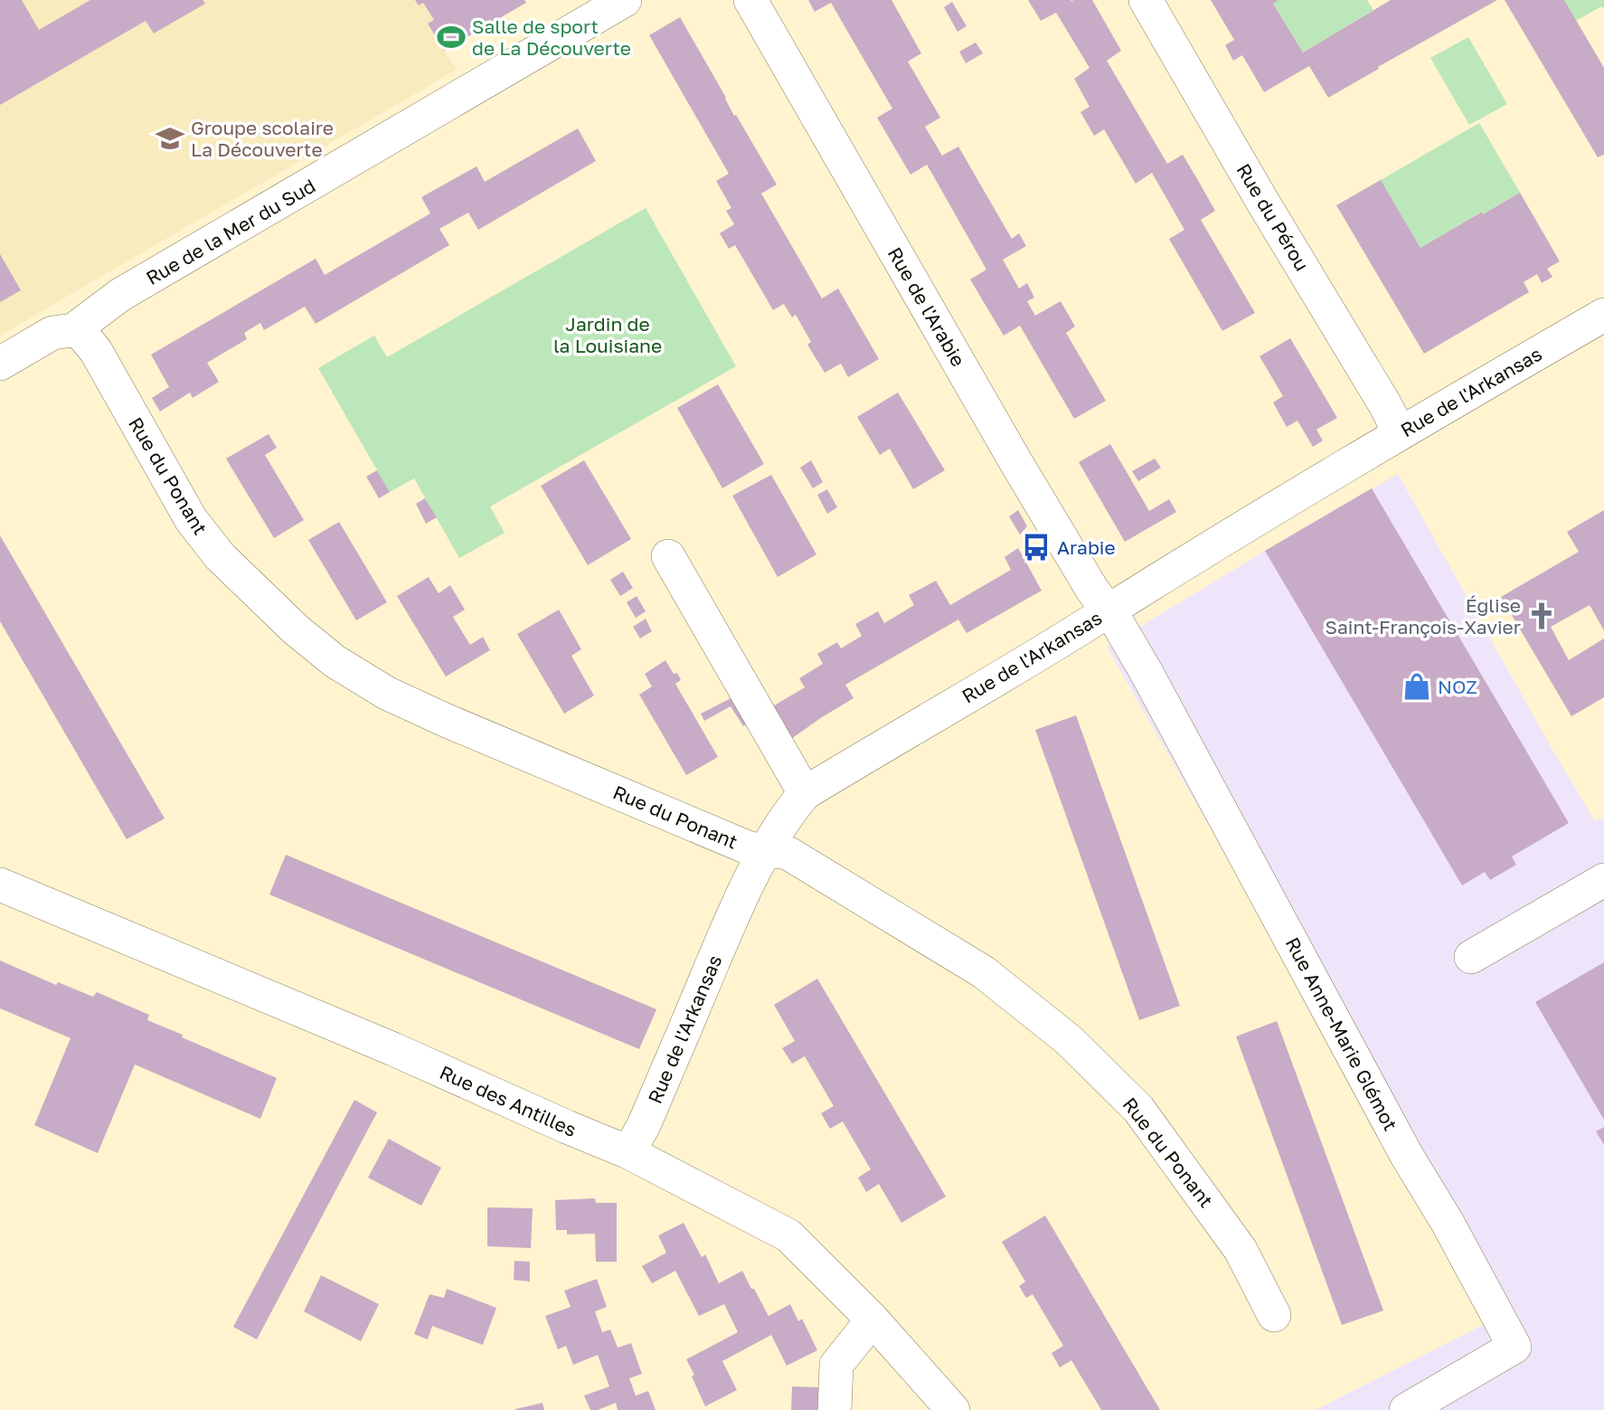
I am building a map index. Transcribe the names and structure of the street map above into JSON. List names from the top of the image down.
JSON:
{
  "streets": {
    "street": [
      "Rue du Pérou",
      "Rue de la Mer du Sud",
      "Rue de l'Arabie",
      "Rue de l'Arkansas",
      "Rue du Ponant",
      "Rue Anne-Marie Glémot",
      "Rue des Antilles"
    ]
  },
  "crossings": [
    ["Rue du Pérou", "Rue de l'Arkansas"],
    ["Rue de la Mer du Sud", "Rue du Ponant"],
    ["Rue de l'Arabie", "Rue de l'Arkansas"],
    ["Rue de l'Arabie", "Rue Anne-Marie Glémot"],
    ["Rue de l'Arkansas", "Rue du Ponant"],
    ["Rue de l'Arkansas", "Rue Anne-Marie Glémot"],
    ["Rue de l'Arkansas", "Rue des Antilles"]
  ],
  "parks": ["Jardin de la Louisiane"],
  "places": {
    "sports": ["Salle de sport de La Découverte"],
    "school or university": ["Groupe scolaire La Découverte"],
    "bus stop": ["Arabie"],
    "church": ["Église Saint-François-Xavier"],
    "shop": ["NOZ"]
  }
}
